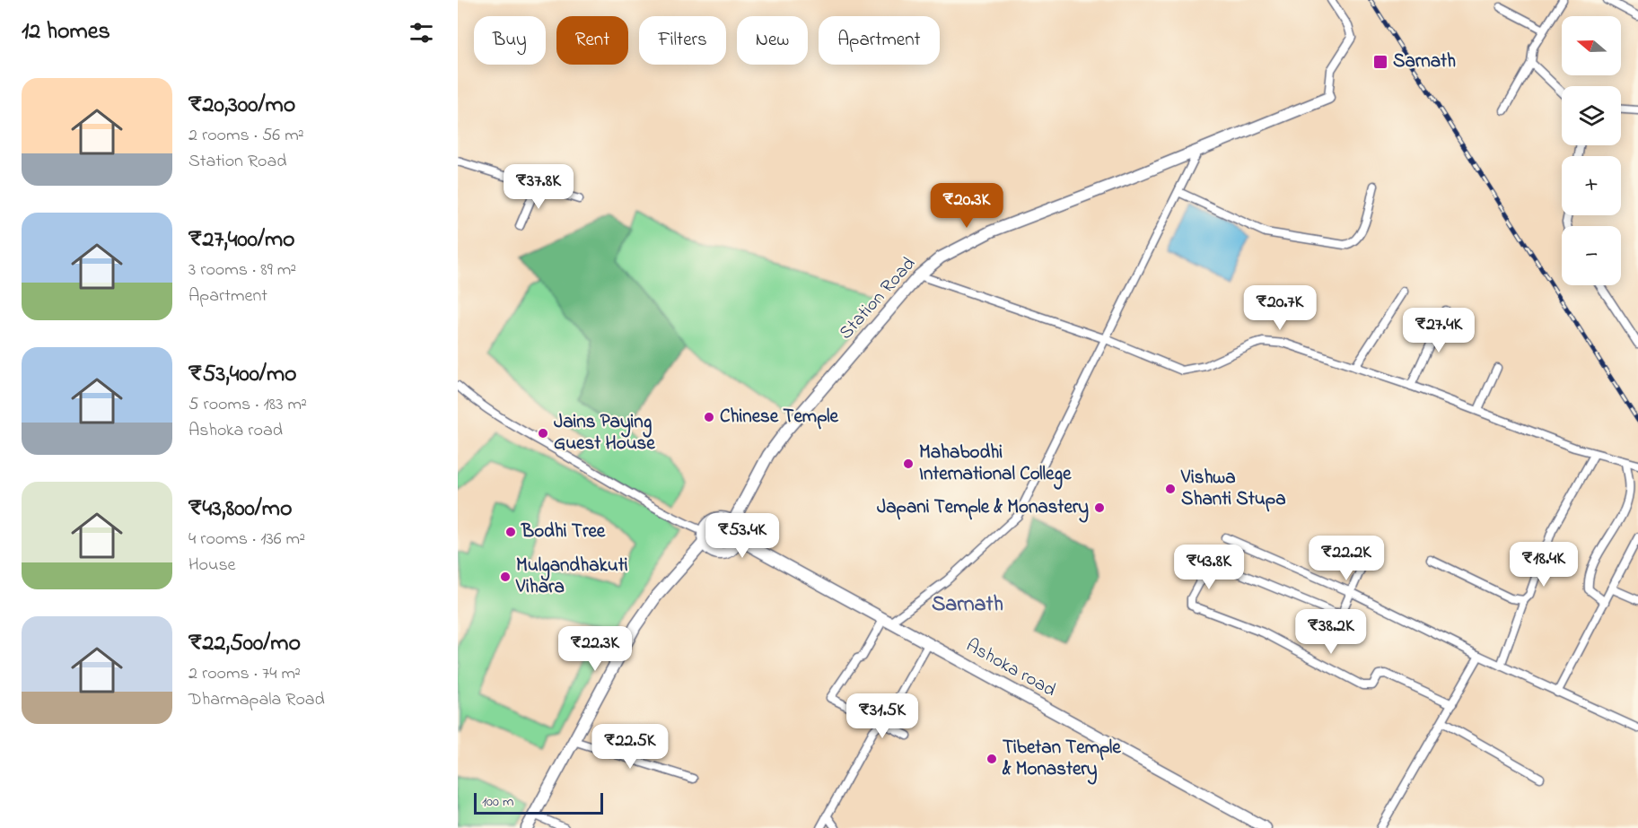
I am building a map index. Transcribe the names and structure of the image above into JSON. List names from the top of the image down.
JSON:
{
  "streets": {
    "street": ["Station Road", "Ashoka road"]
  },
  "crossings": [
    ["Station Road", "Ashoka road"]
  ],
  "districts": ["Sarnath"],
  "places": {
    "transit": ["Sarnath"],
    "other": [
      "Chinese Temple",
      "Jains Paying Guest House",
      "Mahabodhi International College",
      "Vishwa Shanti Stupa",
      "Japani Temple & Monastery",
      "Bodhi Tree",
      "Mulgandhakuti Vihara",
      "Tibetan Temple & Monastery"
    ]
  },
  "scale_bar": "100 m",
  "north": "left",
  "page": {
    "heading": "12 homes",
    "map_buttons": ["+", "−"],
    "chip": [
      "Buy",
      "Rent",
      "Filters",
      "New",
      "Apartment"
    ],
    "list": [
      {
        "name": "₹20,300/mo",
        "note": "2 rooms · 56 m² · Station Road"
      },
      {
        "name": "₹27,400/mo",
        "note": "3 rooms · 89 m² · Apartment"
      },
      {
        "name": "₹53,400/mo",
        "note": "5 rooms · 183 m² · Ashoka road"
      },
      {
        "name": "₹43,800/mo",
        "note": "4 rooms · 136 m² · House"
      },
      {
        "name": "₹22,500/mo",
        "note": "2 rooms · 74 m² · Dharmapala Road"
      }
    ],
    "price": [
      "₹37.8K",
      "₹20.3K",
      "₹20.7K",
      "₹27.4K",
      "₹53.4K",
      "₹22.2K",
      "₹18.4K",
      "₹43.8K",
      "₹38.2K",
      "₹22.3K",
      "₹31.5K",
      "₹22.5K"
    ],
    "scale": "100 m"
  }
}
